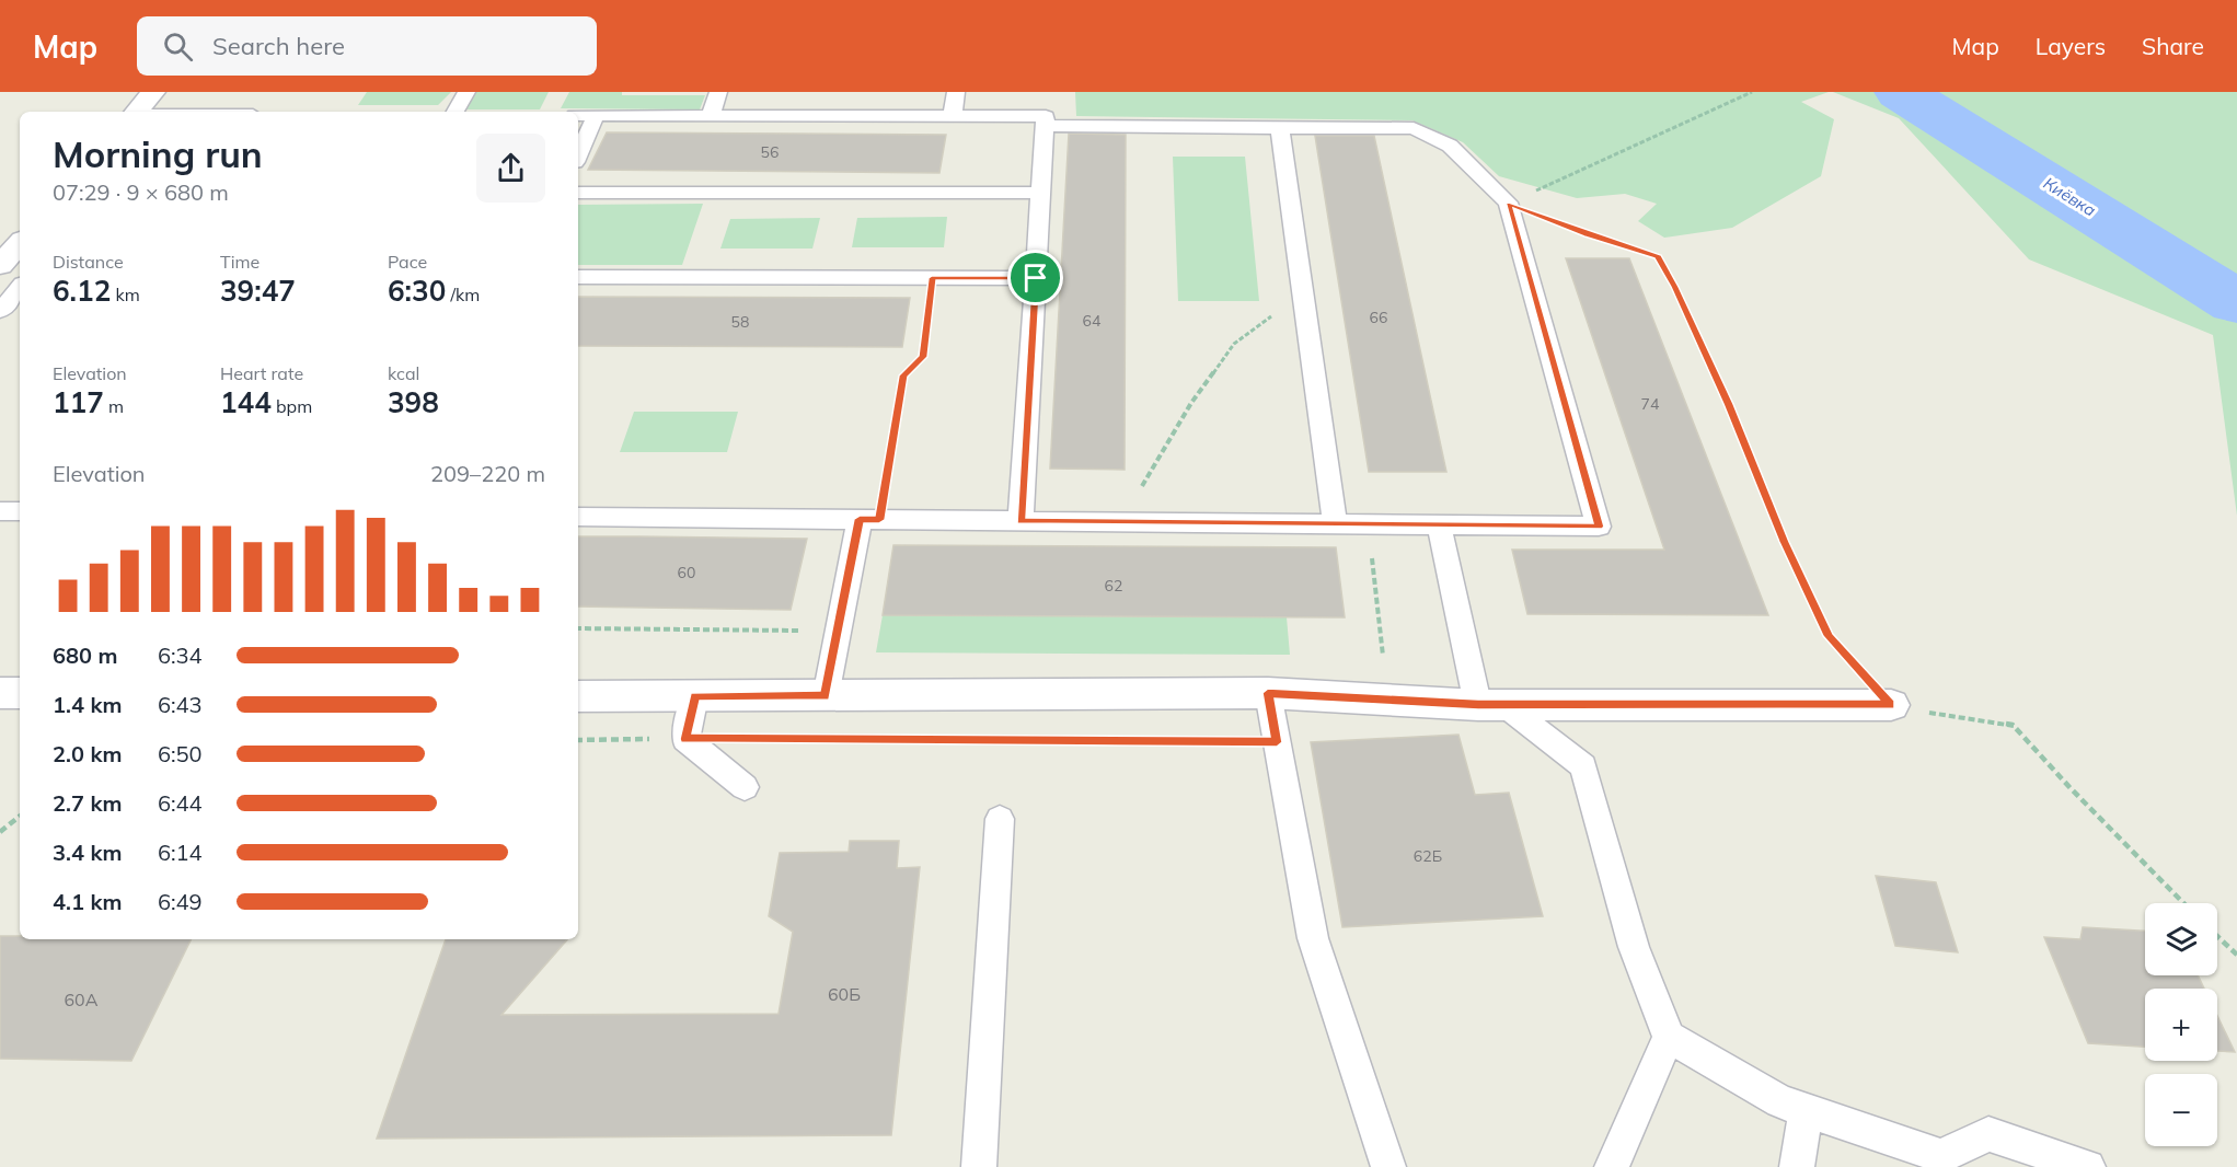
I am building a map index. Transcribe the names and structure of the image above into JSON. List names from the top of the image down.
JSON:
{
  "water": ["Киёвка"],
  "house_numbers": [
    "56",
    "66",
    "64",
    "58",
    "74",
    "60",
    "62",
    "62Б",
    "60Б",
    "60А"
  ],
  "page": {
    "header": "Map",
    "search": "Search here",
    "nav": ["Map", "Layers", "Share"],
    "heading": ["Morning run", "07:29 · 9 × 680 m"],
    "stats": [
      ["Distance", "6.12 km"],
      ["Time", "39:47"],
      ["Pace", "6:30 /km"],
      ["Elevation", "117 m"],
      ["Heart rate", "144 bpm"],
      ["kcal", "398"]
    ],
    "chart": ["Elevation", "209–220 m"],
    "list": [
      {
        "name": "680 m",
        "note": "6:34"
      },
      {
        "name": "1.4 km",
        "note": "6:43"
      },
      {
        "name": "2.0 km",
        "note": "6:50"
      },
      {
        "name": "2.7 km",
        "note": "6:44"
      },
      {
        "name": "3.4 km",
        "note": "6:14"
      },
      {
        "name": "4.1 km",
        "note": "6:49"
      }
    ],
    "map_buttons": ["+", "−"]
  }
}
